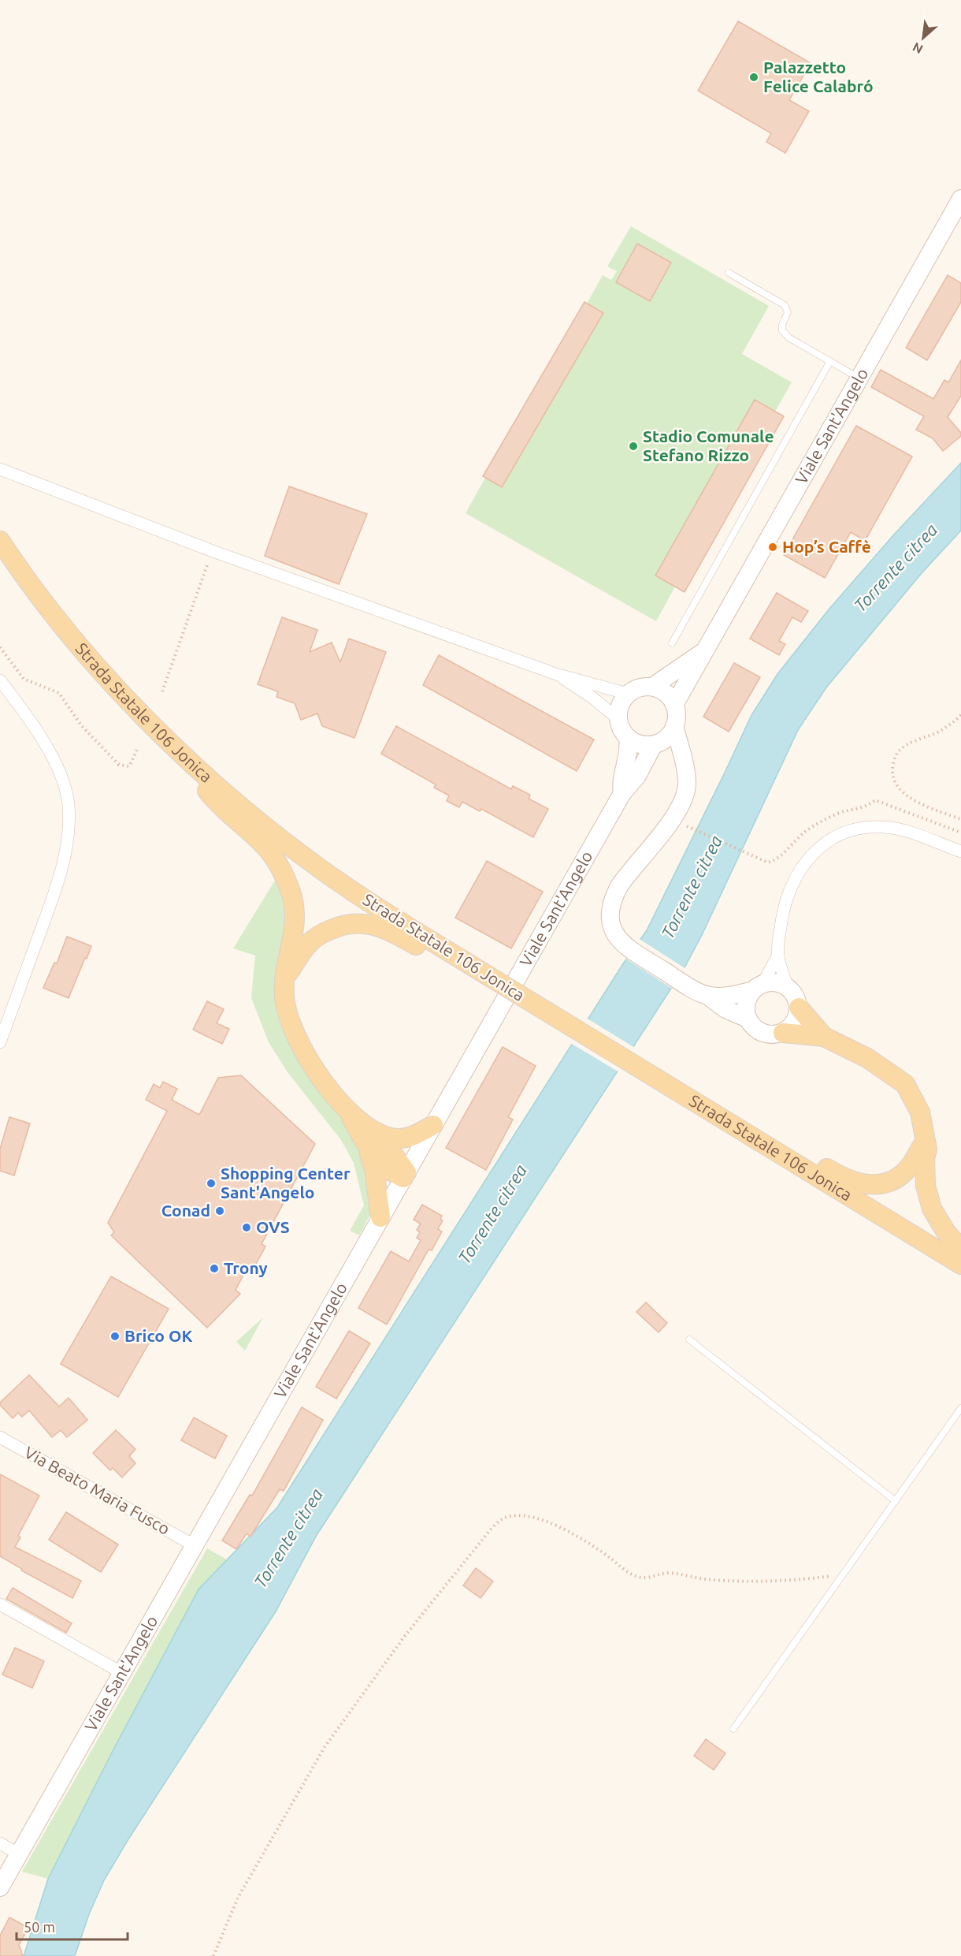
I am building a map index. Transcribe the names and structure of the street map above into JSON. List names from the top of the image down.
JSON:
{
  "streets": {
    "main road": ["Viale Sant'Angelo", "Strada Statale 106 Jonica"],
    "street": ["Via Beato Maria Fusco"]
  },
  "crossings": [
    ["Viale Sant'Angelo", "Via Beato Maria Fusco"]
  ],
  "water": ["Torrente citrea"],
  "places": [
    "Palazzetto Felice Calabró",
    "Stadio Comunale Stefano Rizzo",
    "Hop’s Caffè",
    "Shopping Center Sant'Angelo",
    "Conad",
    "OVS",
    "Trony",
    "Brico OK"
  ],
  "scale_bar": "50 m",
  "north": "bottom left"
}
